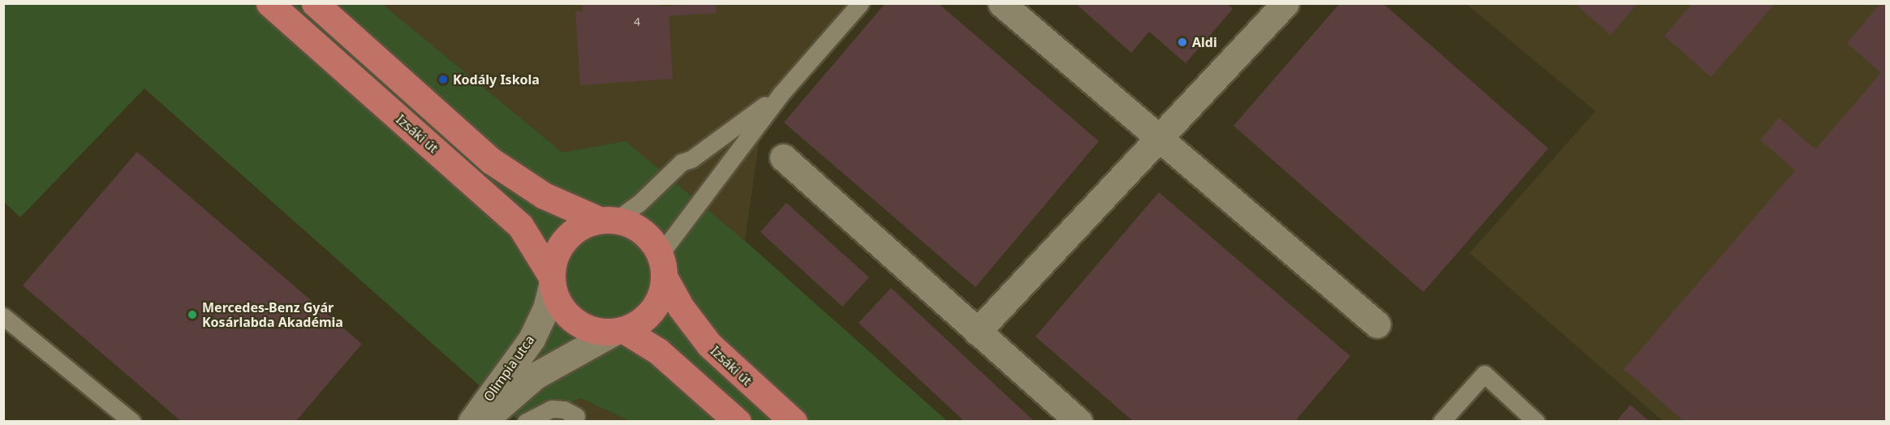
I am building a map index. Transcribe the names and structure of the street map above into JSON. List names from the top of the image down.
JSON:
{
  "streets": {
    "main road": ["Izsáki út"],
    "street": ["Olimpia utca"]
  },
  "crossings": [
    ["Izsáki út", "Olimpia utca"]
  ],
  "places": ["Aldi", "Kodály Iskola", "Mercedes-Benz Gyár Kosárlabda Akadémia"],
  "house_numbers": ["4"]
}
